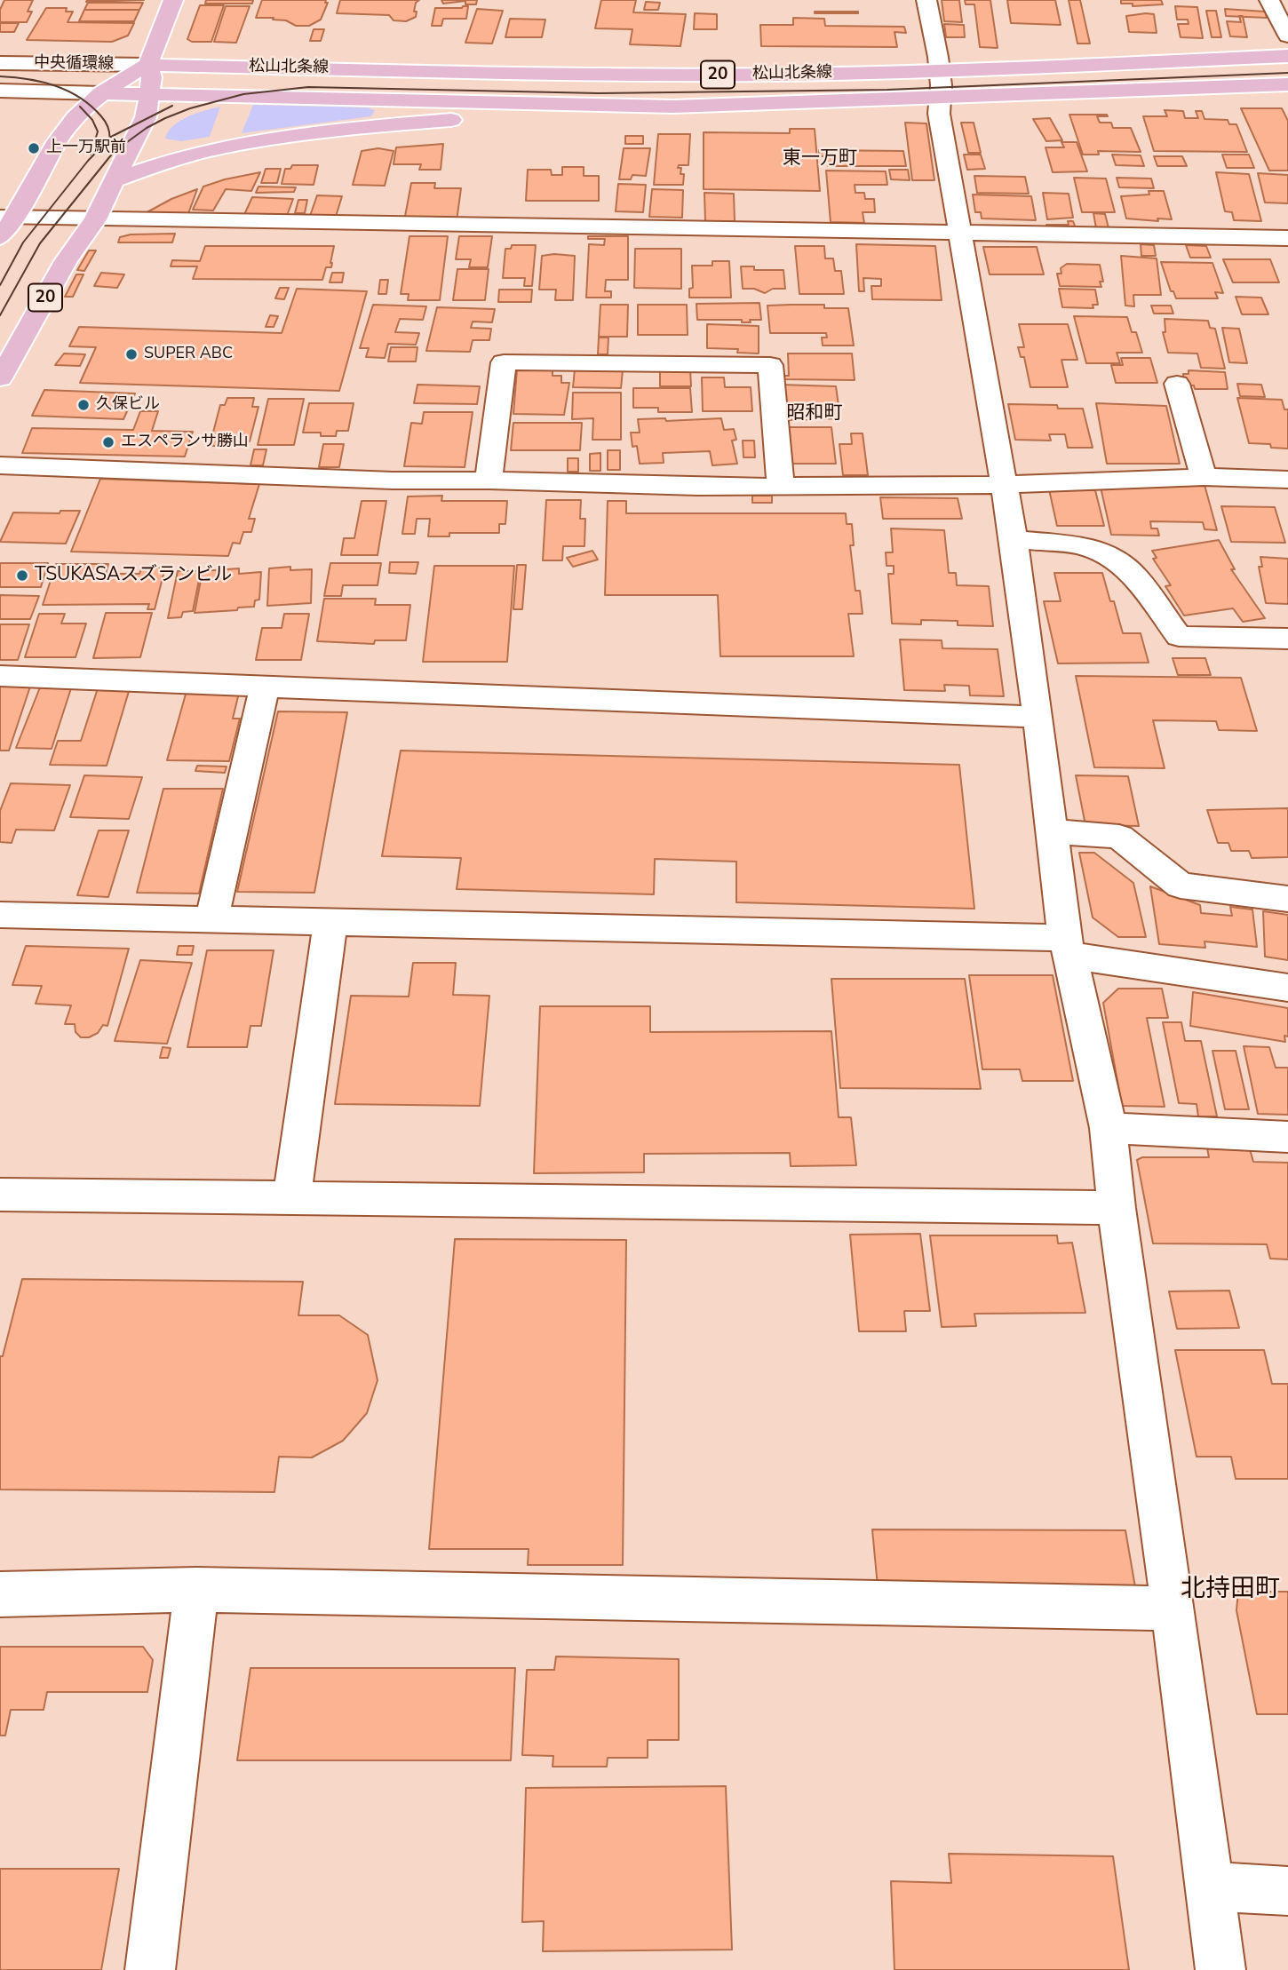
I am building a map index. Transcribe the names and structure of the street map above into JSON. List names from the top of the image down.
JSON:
{
  "streets": {
    "main road": ["松山北条線", "20"],
    "street": ["中央循環線"]
  },
  "crossings": [
    ["中央循環線", "松山北条線"],
    ["中央循環線", "20"],
    ["松山北条線", "20"]
  ],
  "districts": ["東一万町", "昭和町", "北持田町"],
  "places": [
    "上一万駅前",
    "SUPER ABC",
    "久保ビル",
    "エスペランサ勝山",
    "TSUKASAスズランビル"
  ]
}
